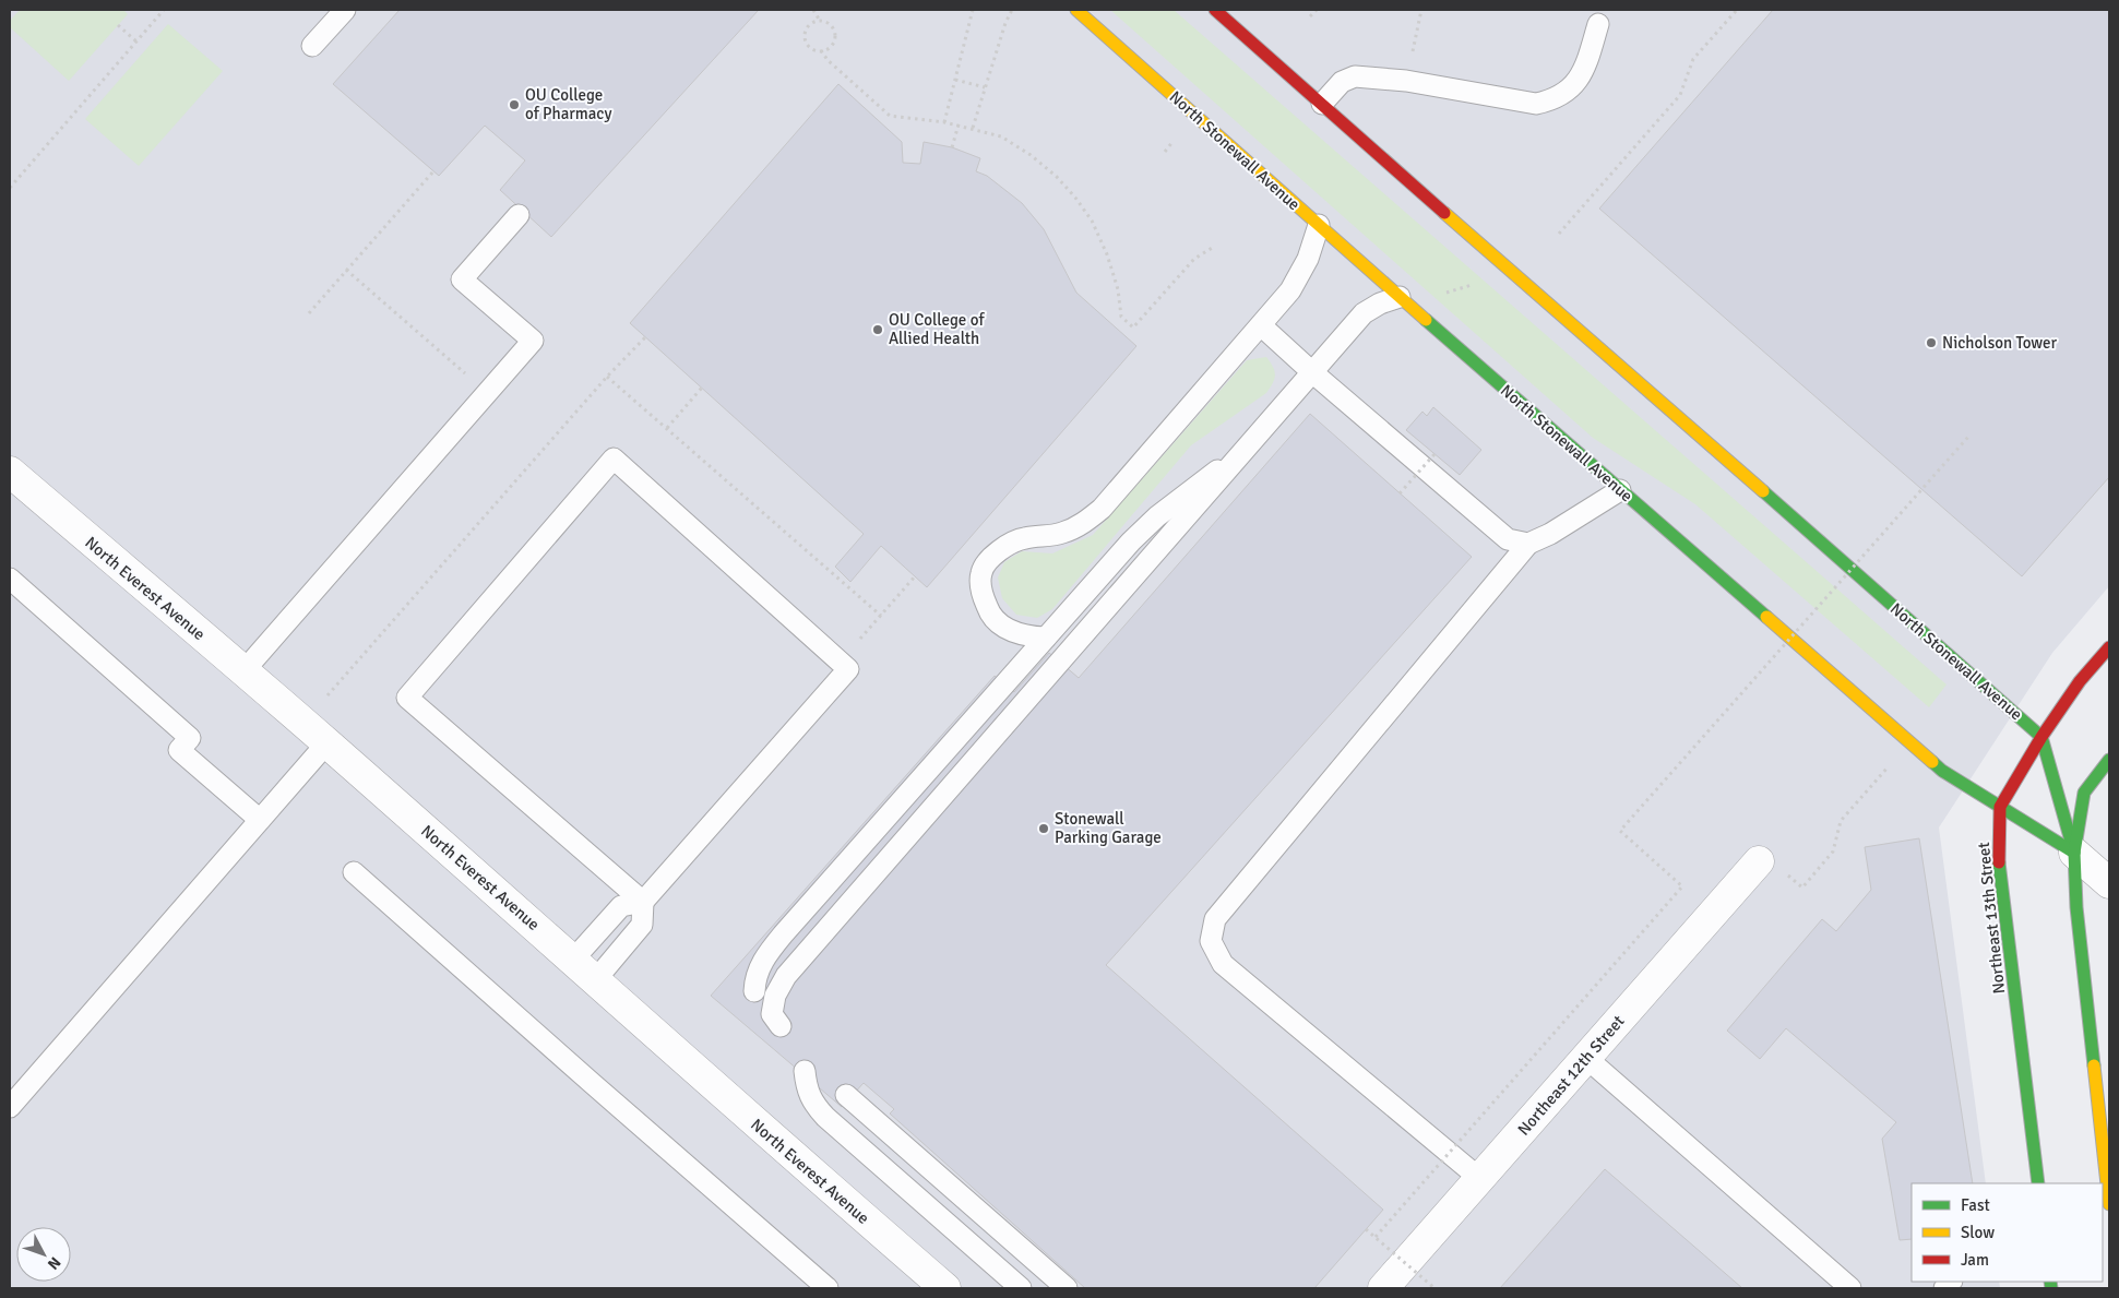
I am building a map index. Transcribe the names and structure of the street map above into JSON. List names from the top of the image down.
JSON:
{
  "streets": {
    "main road": ["North Stonewall Avenue", "Northeast 13th Street"],
    "street": ["North Everest Avenue", "Northeast 12th Street"]
  },
  "crossings": [
    ["North Stonewall Avenue", "Northeast 13th Street"]
  ],
  "places": [
    "OU College of Pharmacy",
    "OU College of Allied Health",
    "Nicholson Tower",
    "Stonewall Parking Garage"
  ],
  "legend": ["Fast", "Slow", "Jam"],
  "north": "bottom right"
}
